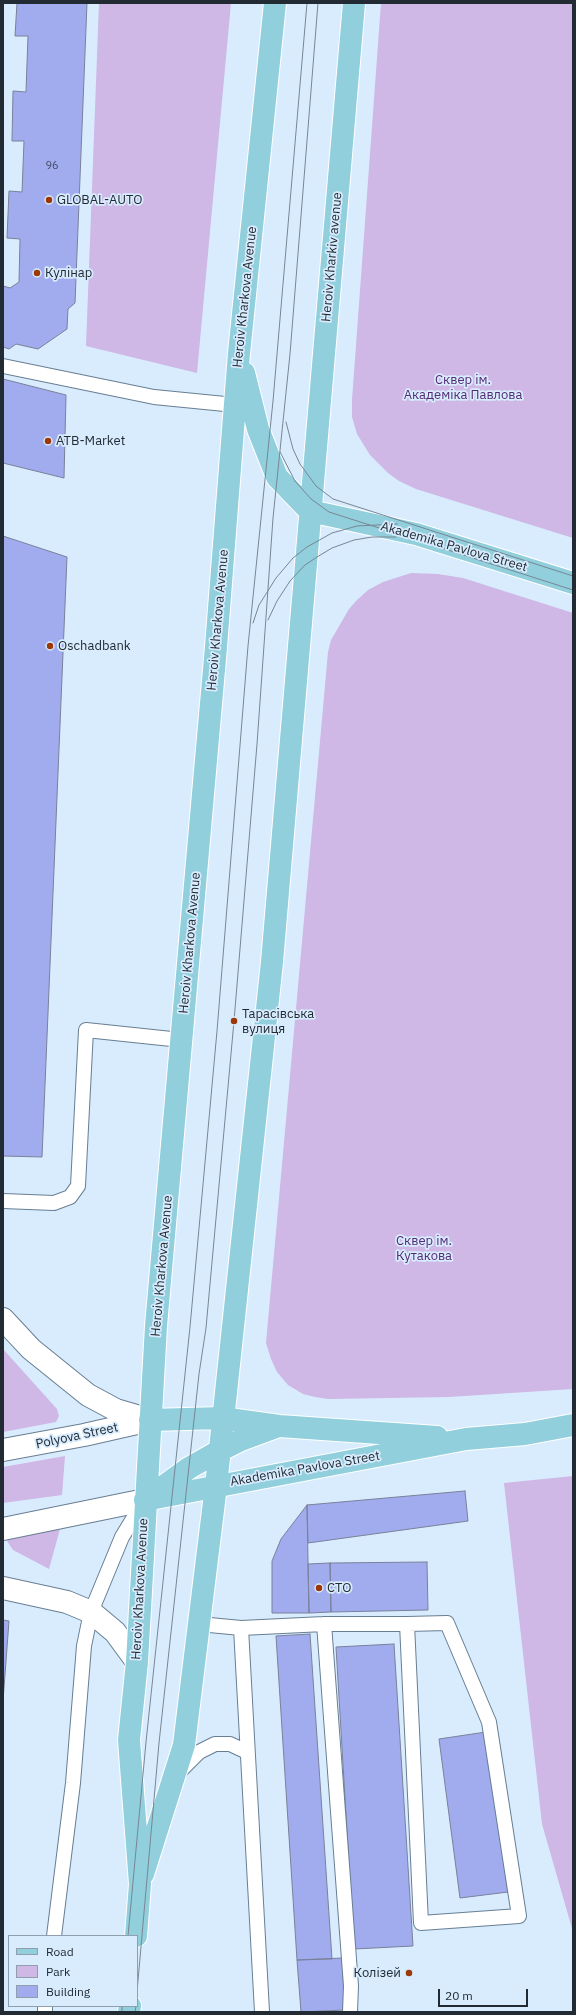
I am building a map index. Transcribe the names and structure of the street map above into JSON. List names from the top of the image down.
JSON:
{
  "streets": {
    "main road": [
      "Heroiv Kharkiv avenue",
      "Heroiv Kharkova Avenue",
      "Akademika Pavlova Street",
      "Polyova Street"
    ]
  },
  "crossings": [
    ["Heroiv Kharkiv avenue", "Heroiv Kharkova Avenue"],
    ["Heroiv Kharkiv avenue", "Akademika Pavlova Street"],
    ["Heroiv Kharkova Avenue", "Akademika Pavlova Street"],
    ["Heroiv Kharkova Avenue", "Polyova Street"],
    ["Akademika Pavlova Street", "Polyova Street"]
  ],
  "parks": ["Сквер ім. Академіка Павлова", "Сквер ім. Кутакова"],
  "places": [
    "GLOBAL-AUTO",
    "Кулінар",
    "ATB-Market",
    "Oschadbank",
    "Тарасівська вулиця",
    "СТО",
    "Колізей"
  ],
  "house_numbers": ["96"],
  "legend": ["Road", "Park", "Building"],
  "scale_bar": "20 m"
}
